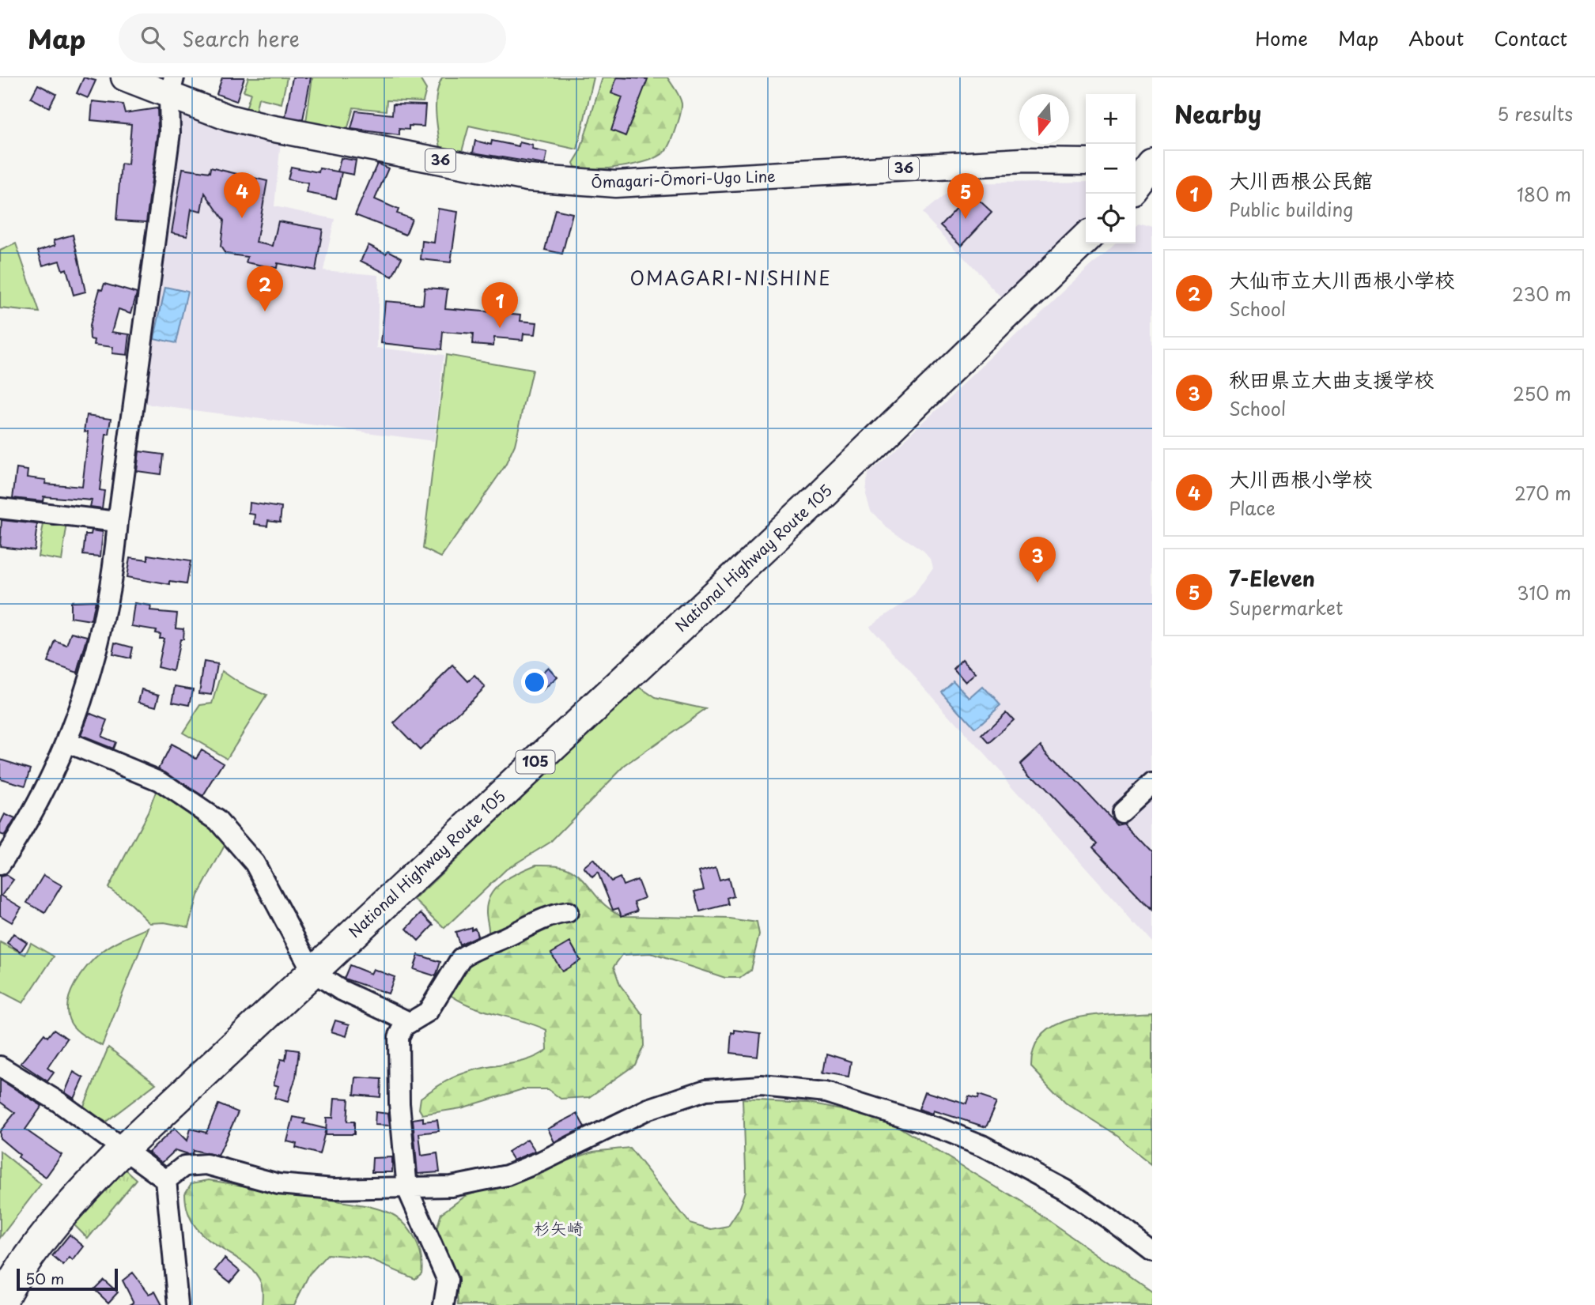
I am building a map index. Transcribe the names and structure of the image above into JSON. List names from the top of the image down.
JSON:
{
  "streets": {
    "highway": ["National Highway Route 105", "105"],
    "main road": ["36", "Ōmagari-Ōmori-Ugo Line"]
  },
  "districts": ["OMAGARI-NISHINE", "杉矢崎"],
  "scale_bar": "50 m",
  "north": "bottom",
  "page": {
    "header": "Map",
    "search": "Search here",
    "nav": [
      "Home",
      "Map",
      "About",
      "Contact"
    ],
    "heading": ["Nearby", "5 results"],
    "map_buttons": ["+", "−"],
    "list": [
      {
        "mark": "1",
        "name": "大川西根公民館",
        "note": "Public building",
        "value": "180 m"
      },
      {
        "mark": "2",
        "name": "大仙市立大川西根小学校",
        "note": "School",
        "value": "230 m"
      },
      {
        "mark": "3",
        "name": "秋田県立大曲支援学校",
        "note": "School",
        "value": "250 m"
      },
      {
        "mark": "4",
        "name": "大川西根小学校",
        "note": "Place",
        "value": "270 m"
      },
      {
        "mark": "5",
        "name": "7-Eleven",
        "note": "Supermarket",
        "value": "310 m"
      }
    ],
    "pins": [
      "4",
      "5",
      "2",
      "1",
      "3"
    ],
    "scale": "50 m"
  }
}
